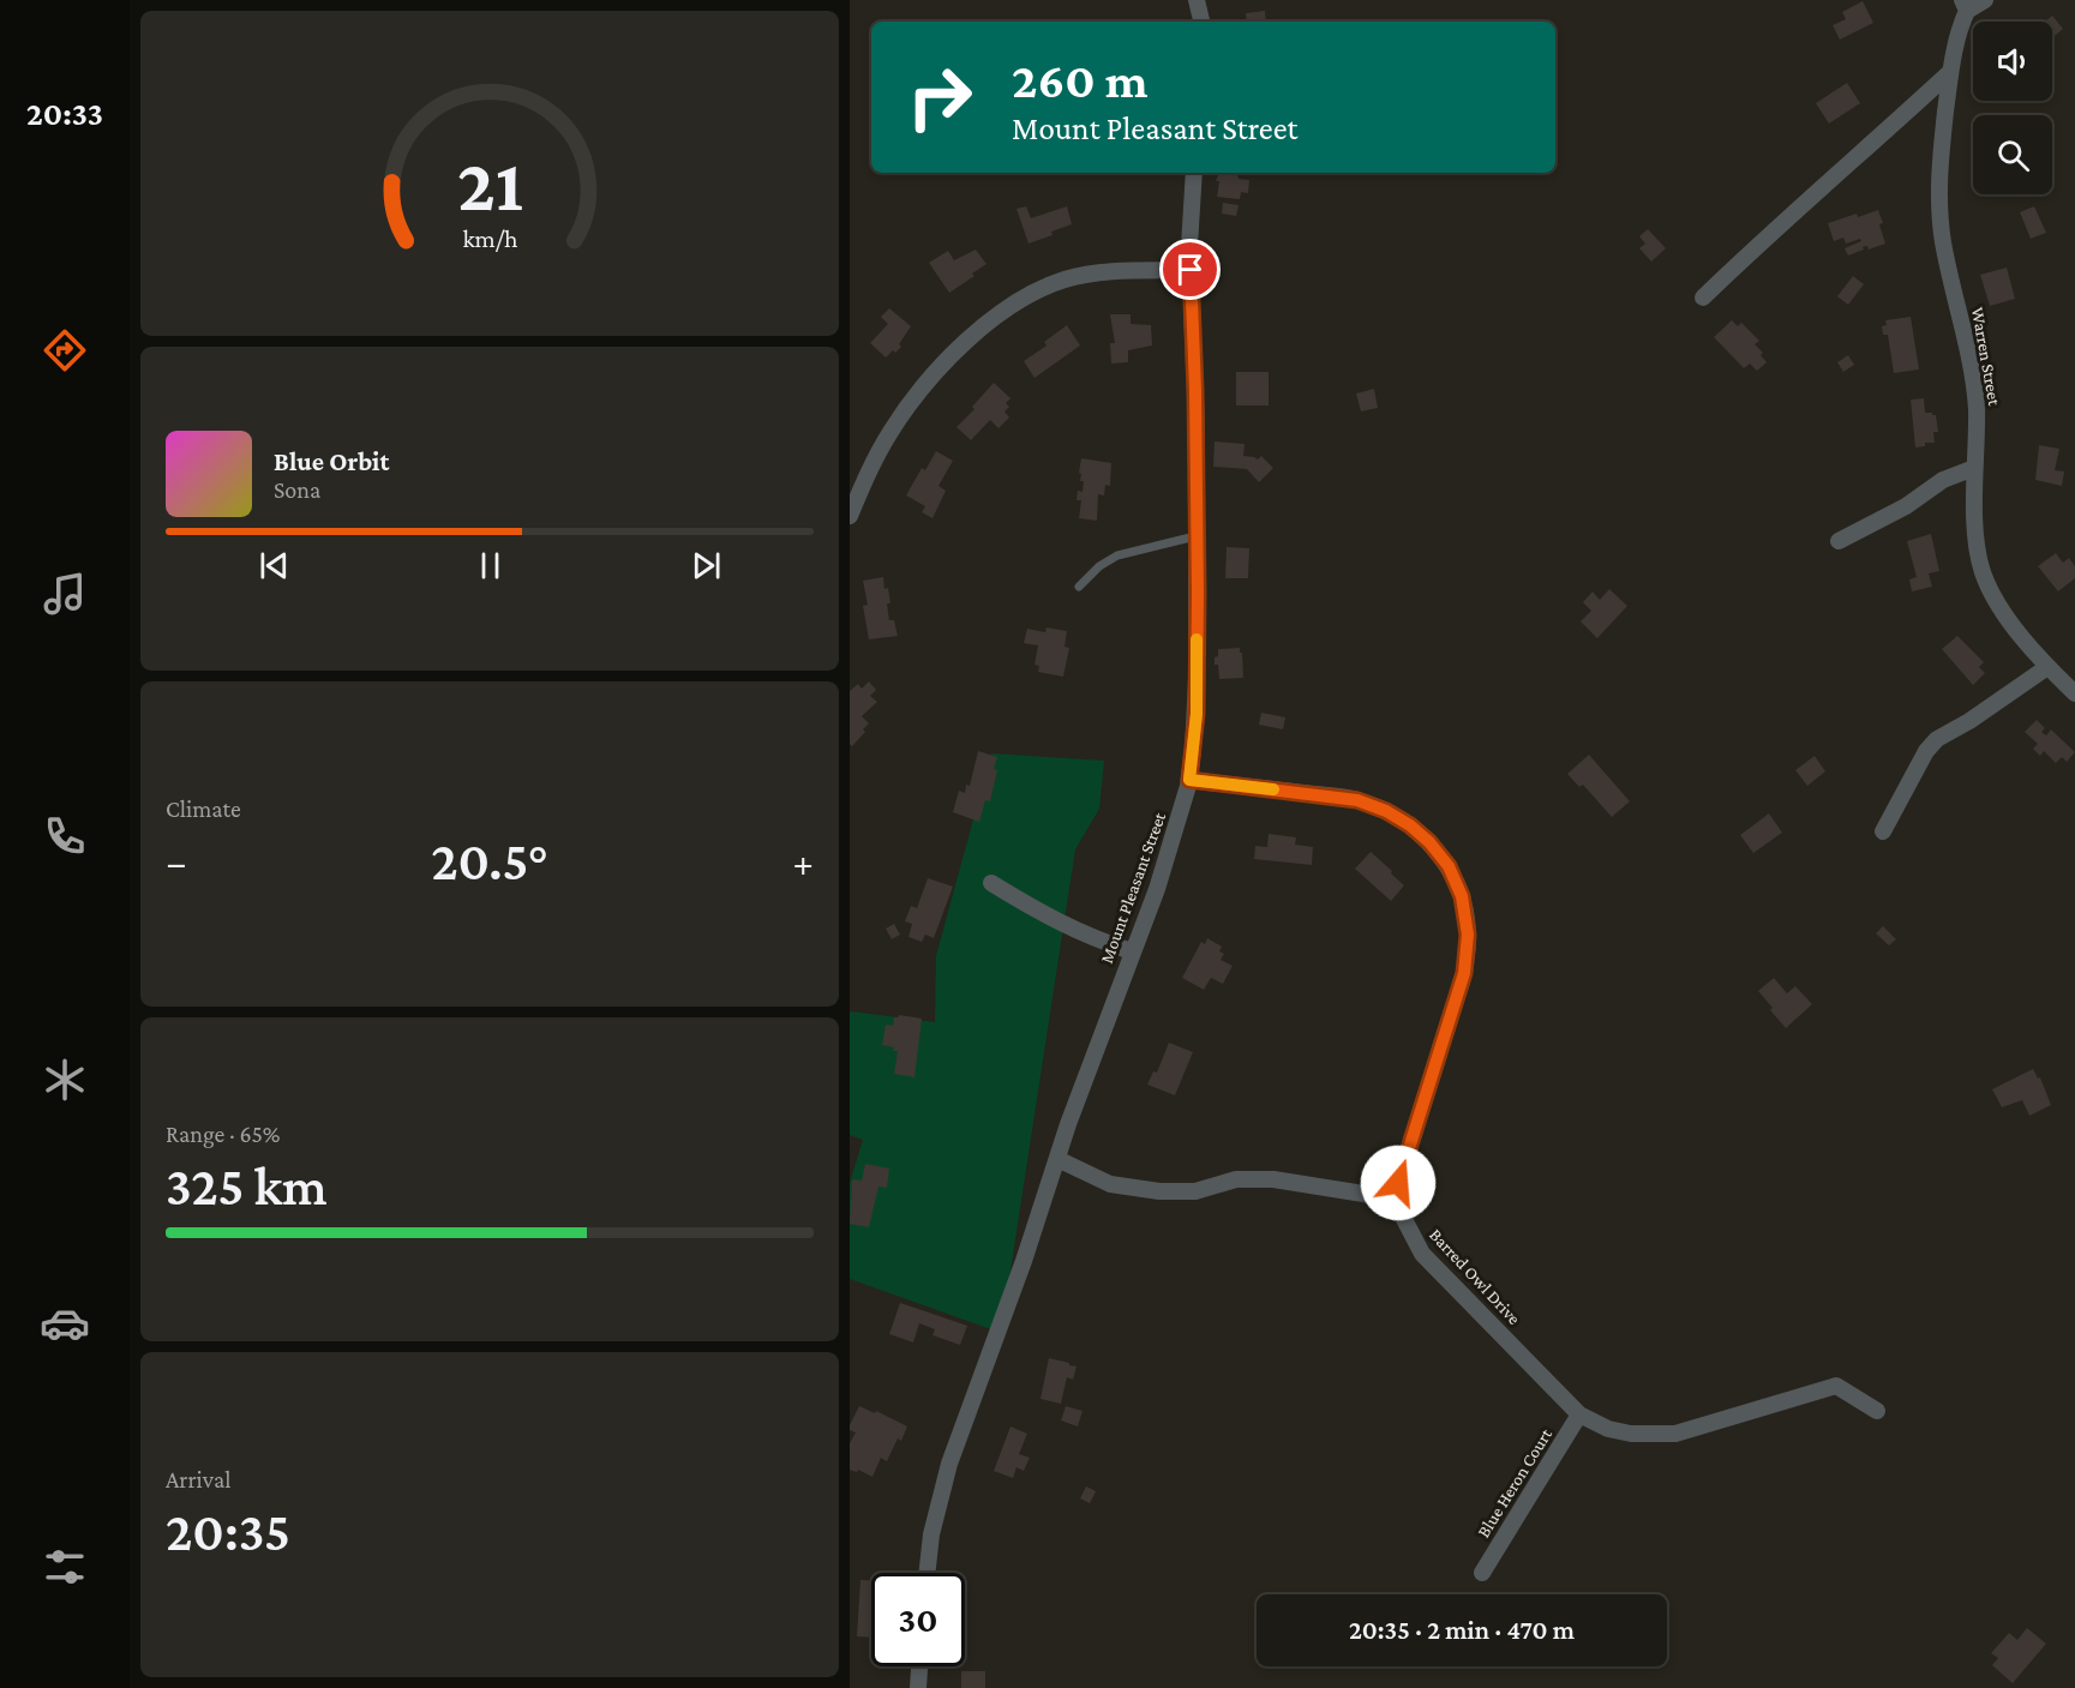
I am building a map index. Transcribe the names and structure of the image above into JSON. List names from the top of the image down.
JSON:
{
  "streets": {
    "street": [
      "Warren Street",
      "Mount Pleasant Street",
      "Barred Owl Drive",
      "Blue Heron Court"
    ]
  },
  "crossings": [
    ["Barred Owl Drive", "Blue Heron Court"]
  ],
  "page": {
    "tabs": "20:33",
    "turn": ["260 m", "Mount Pleasant Street"],
    "song": ["Blue Orbit", "Sona"],
    "tile": [
      "Climate",
      ["Range · 65%", "325 km"],
      ["Arrival", "20:35"]
    ],
    "heat": ["−", "20.5°", "+"],
    "limit": "30",
    "trip": "20:35 · 2 min · 470 m",
    "gauge": ["21", "km/h"]
  }
}
